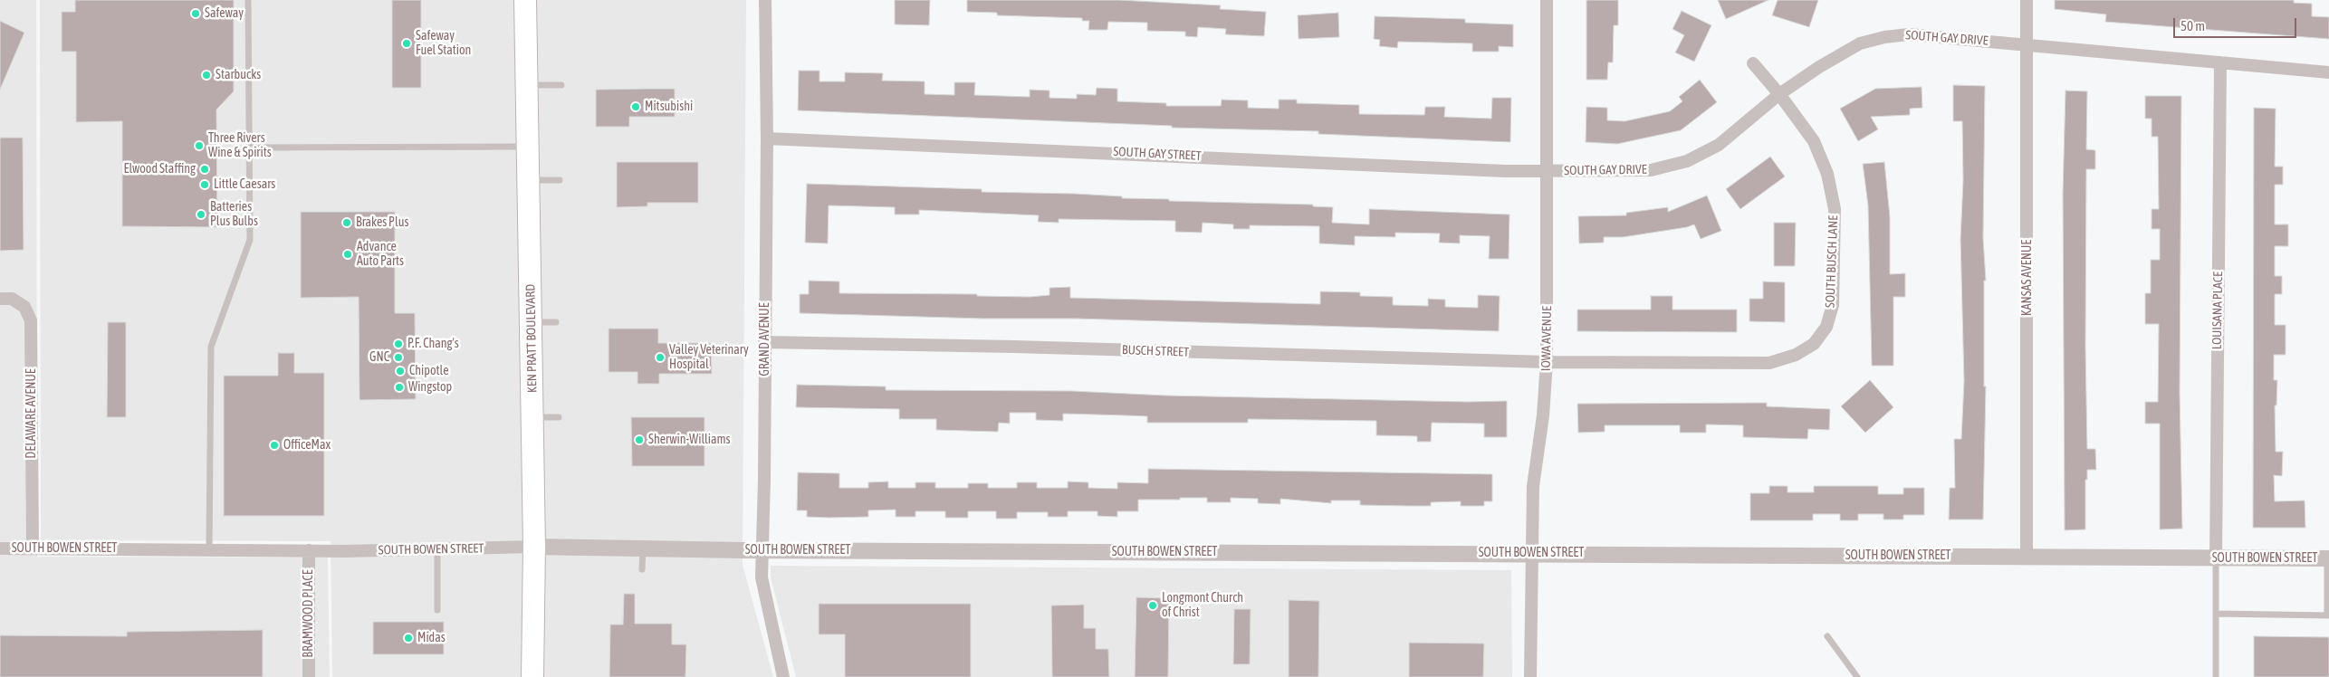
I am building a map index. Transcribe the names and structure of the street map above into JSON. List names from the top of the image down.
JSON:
{
  "streets": {
    "highway": ["KEN PRATT BOULEVARD"],
    "street": [
      "SOUTH GAY DRIVE",
      "SOUTH GAY STREET",
      "SOUTH BUSCH LANE",
      "KANSAS AVENUE",
      "LOUISANA PLACE",
      "IOWA AVENUE",
      "GRAND AVENUE",
      "BUSCH STREET",
      "DELAWARE AVENUE",
      "SOUTH BOWEN STREET",
      "BRAMWOOD PLACE"
    ]
  },
  "crossings": [
    ["SOUTH GAY DRIVE", "SOUTH GAY STREET"],
    ["SOUTH GAY DRIVE", "SOUTH BUSCH LANE"],
    ["SOUTH GAY DRIVE", "KANSAS AVENUE"],
    ["SOUTH GAY DRIVE", "LOUISANA PLACE"],
    ["SOUTH GAY DRIVE", "IOWA AVENUE"],
    ["SOUTH GAY STREET", "IOWA AVENUE"],
    ["SOUTH GAY STREET", "GRAND AVENUE"],
    ["SOUTH BUSCH LANE", "IOWA AVENUE"],
    ["SOUTH BUSCH LANE", "BUSCH STREET"],
    ["KANSAS AVENUE", "SOUTH BOWEN STREET"],
    ["LOUISANA PLACE", "SOUTH BOWEN STREET"],
    ["KEN PRATT BOULEVARD", "SOUTH BOWEN STREET"],
    ["IOWA AVENUE", "BUSCH STREET"],
    ["IOWA AVENUE", "SOUTH BOWEN STREET"],
    ["GRAND AVENUE", "BUSCH STREET"],
    ["GRAND AVENUE", "SOUTH BOWEN STREET"],
    ["DELAWARE AVENUE", "SOUTH BOWEN STREET"],
    ["SOUTH BOWEN STREET", "BRAMWOOD PLACE"]
  ],
  "places": [
    "Safeway",
    "Safeway Fuel Station",
    "Starbucks",
    "Mitsubishi",
    "Three Rivers Wine & Spirits",
    "Elwood Staffing",
    "Little Caesars",
    "Batteries Plus Bulbs",
    "Brakes Plus",
    "Advance Auto Parts",
    "P.F. Chang's",
    "GNC",
    "Valley Veterinary Hospital",
    "Chipotle",
    "Wingstop",
    "Sherwin-Williams",
    "OfficeMax",
    "Longmont Church of Christ",
    "Midas"
  ],
  "scale_bar": "50 m"
}
